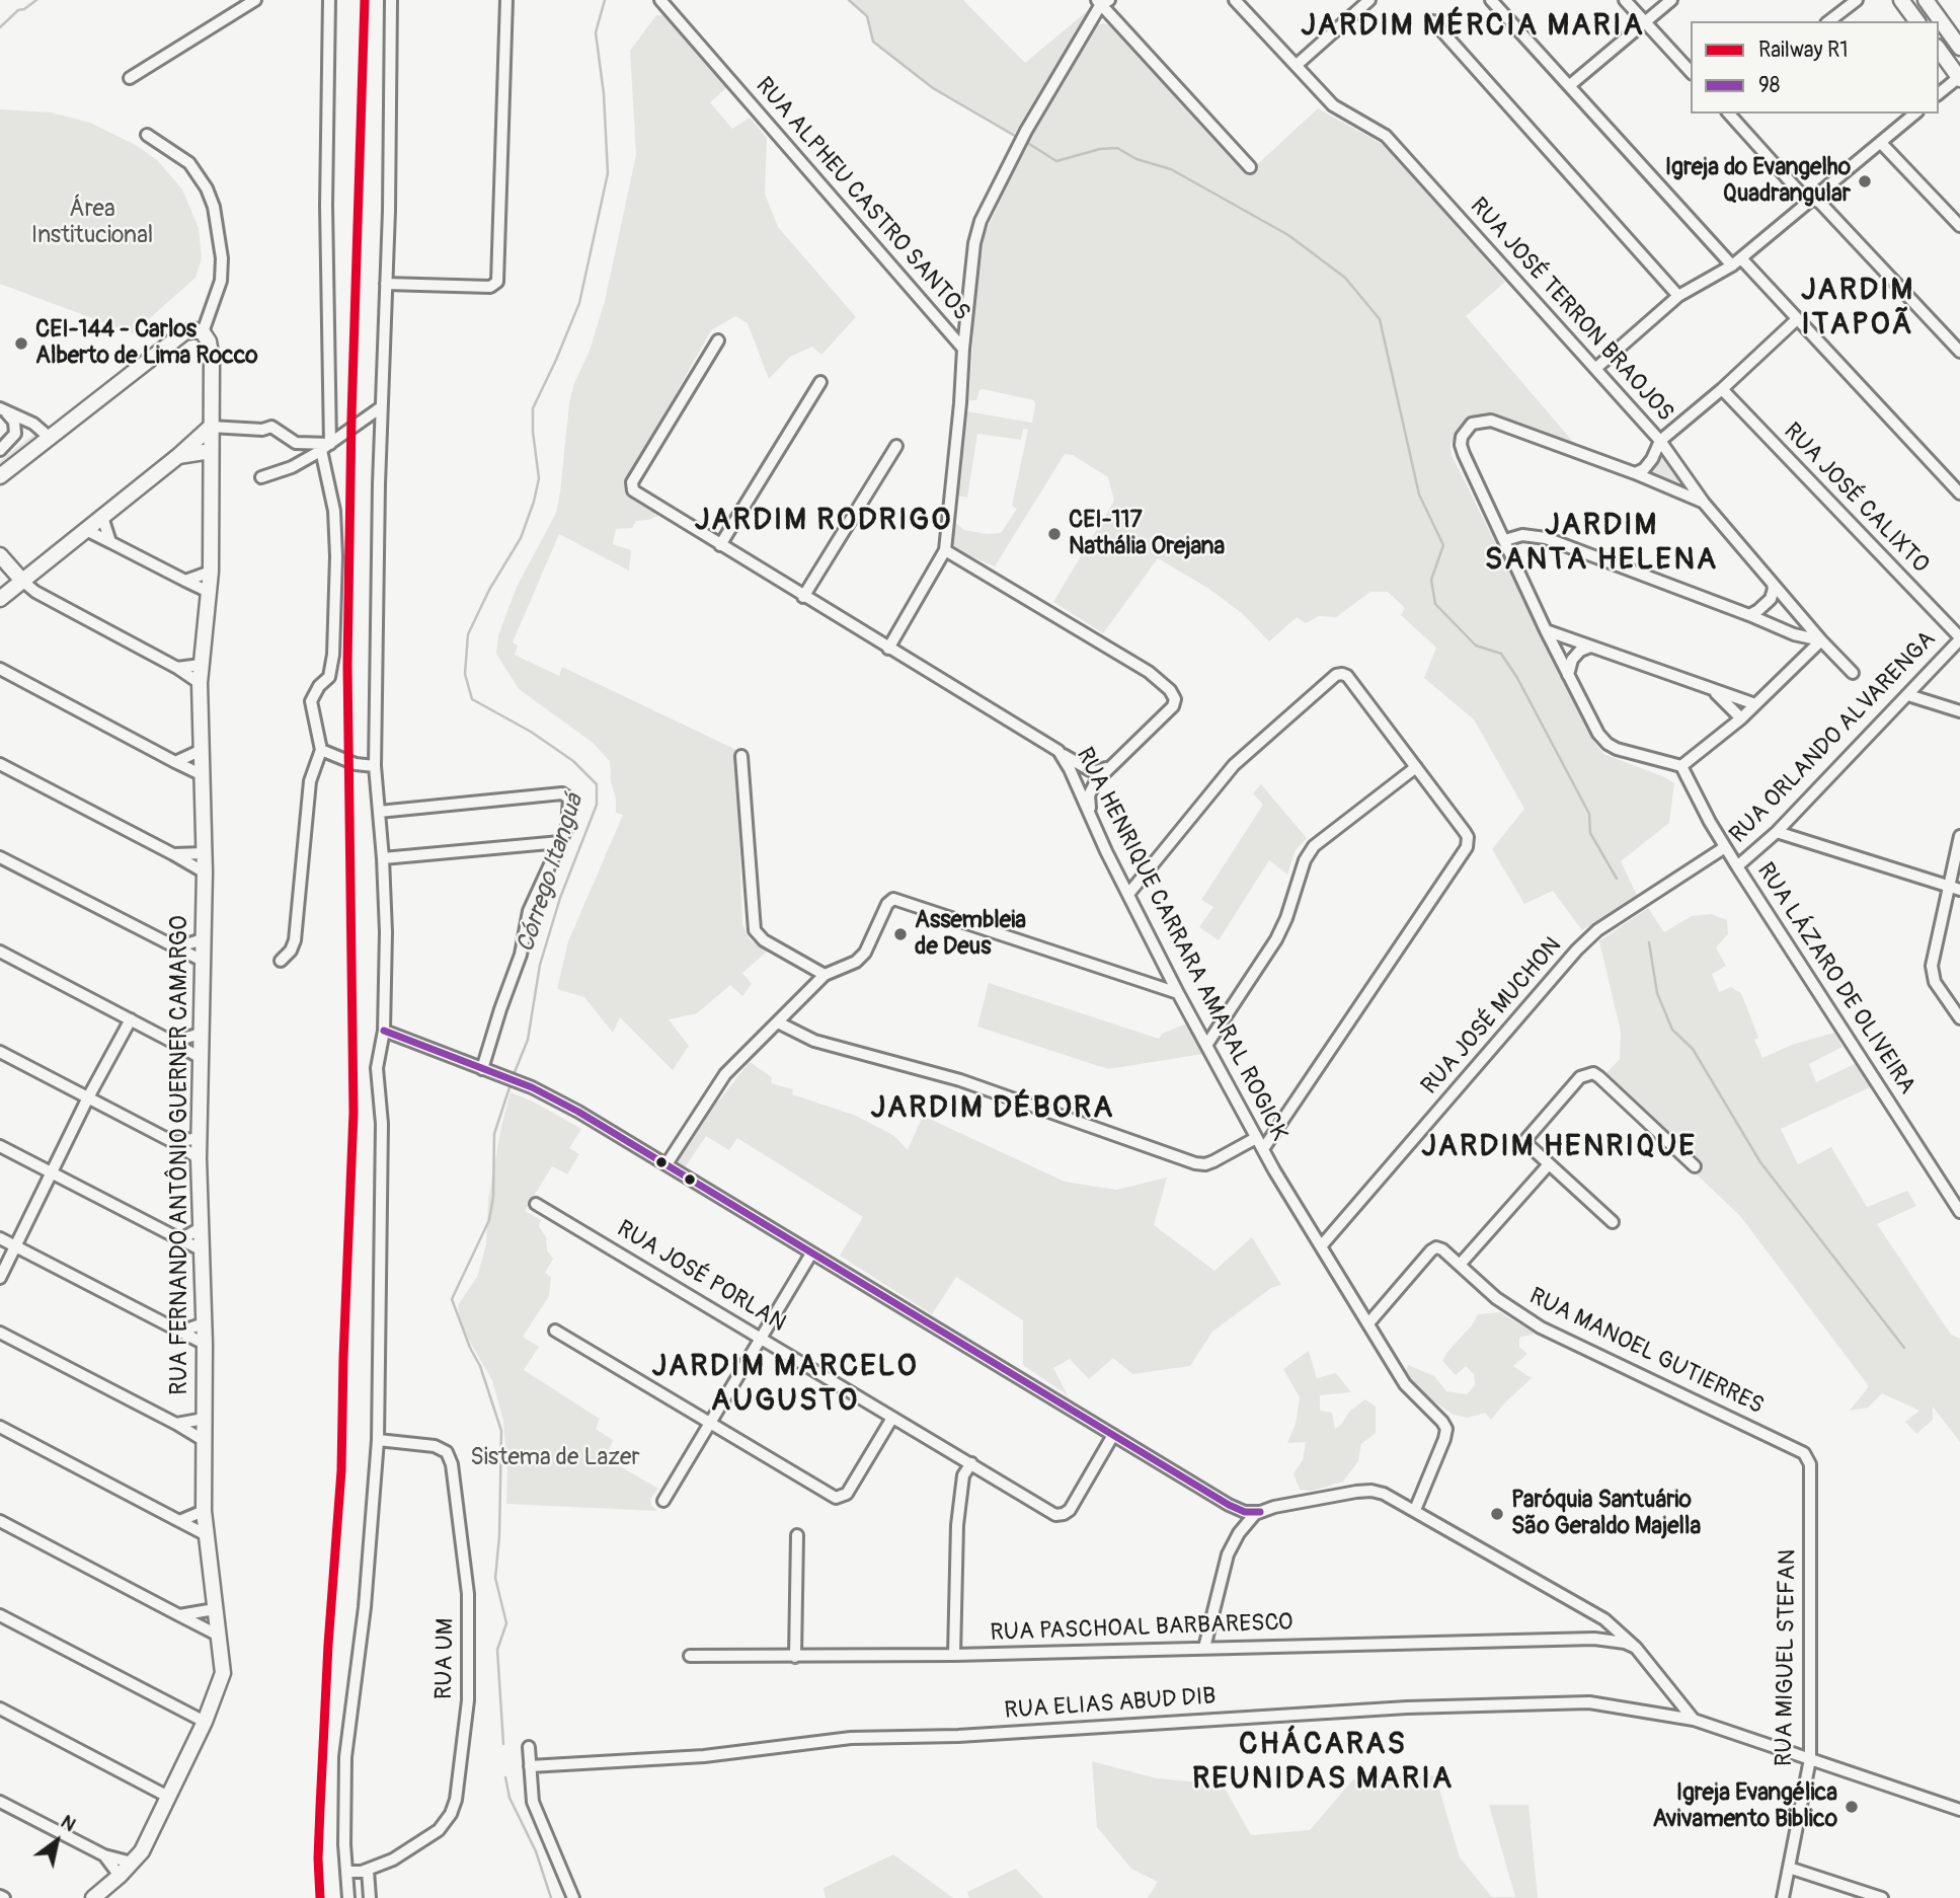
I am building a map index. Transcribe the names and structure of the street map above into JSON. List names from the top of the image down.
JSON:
{
  "streets": {
    "street": [
      "RUA ALPHEU CASTRO SANTOS",
      "RUA JOSÉ TERRON BRAOJOS",
      "RUA JOSÉ CALIXTO",
      "RUA ORLANDO ALVARENGA",
      "RUA HENRIQUE CARRARA AMARAL ROGICK",
      "RUA LÁZARO DE OLIVEIRA",
      "RUA JOSÉ MUCHON",
      "RUA FERNANDO ANTÔNIO GUERNER CAMARGO",
      "RUA JOSÉ PORLAN",
      "RUA MANOEL GUTIERRES",
      "RUA PASCHOAL BARBARESCO",
      "RUA MIGUEL STEFAN",
      "RUA UM",
      "RUA ELIAS ABUD DIB"
    ]
  },
  "crossings": [
    ["RUA JOSÉ CALIXTO", "RUA ORLANDO ALVARENGA"],
    ["RUA ORLANDO ALVARENGA", "RUA LÁZARO DE OLIVEIRA"],
    ["RUA HENRIQUE CARRARA AMARAL ROGICK", "RUA JOSÉ MUCHON"],
    ["RUA HENRIQUE CARRARA AMARAL ROGICK", "RUA MANOEL GUTIERRES"],
    ["RUA LÁZARO DE OLIVEIRA", "RUA JOSÉ MUCHON"],
    ["RUA MANOEL GUTIERRES", "RUA MIGUEL STEFAN"],
    ["RUA MIGUEL STEFAN", "RUA ELIAS ABUD DIB"]
  ],
  "districts": [
    "JARDIM MÉRCIA MARIA",
    "JARDIM ITAPOÃ",
    "JARDIM RODRIGO",
    "JARDIM SANTA HELENA",
    "JARDIM DÉBORA",
    "JARDIM HENRIQUE",
    "JARDIM MARCELO AUGUSTO",
    "CHÁCARAS REUNIDAS MARIA"
  ],
  "water": ["Córrego Itanguá"],
  "parks": ["Área Institucional", "Sistema de Lazer"],
  "places": [
    "Igreja do Evangelho Quadrangular",
    "CEI-144 - Carlos Alberto de Lima Rocco",
    "CEI-117 Nathália Orejana",
    "Assembleia de Deus",
    "Paróquia Santuário São Geraldo Majella",
    "Igreja Evangélica Avivamento Biblico"
  ],
  "lines": ["rail line R1", "transit line 98"],
  "legend": ["Railway R1", "98"],
  "north": "top right"
}
